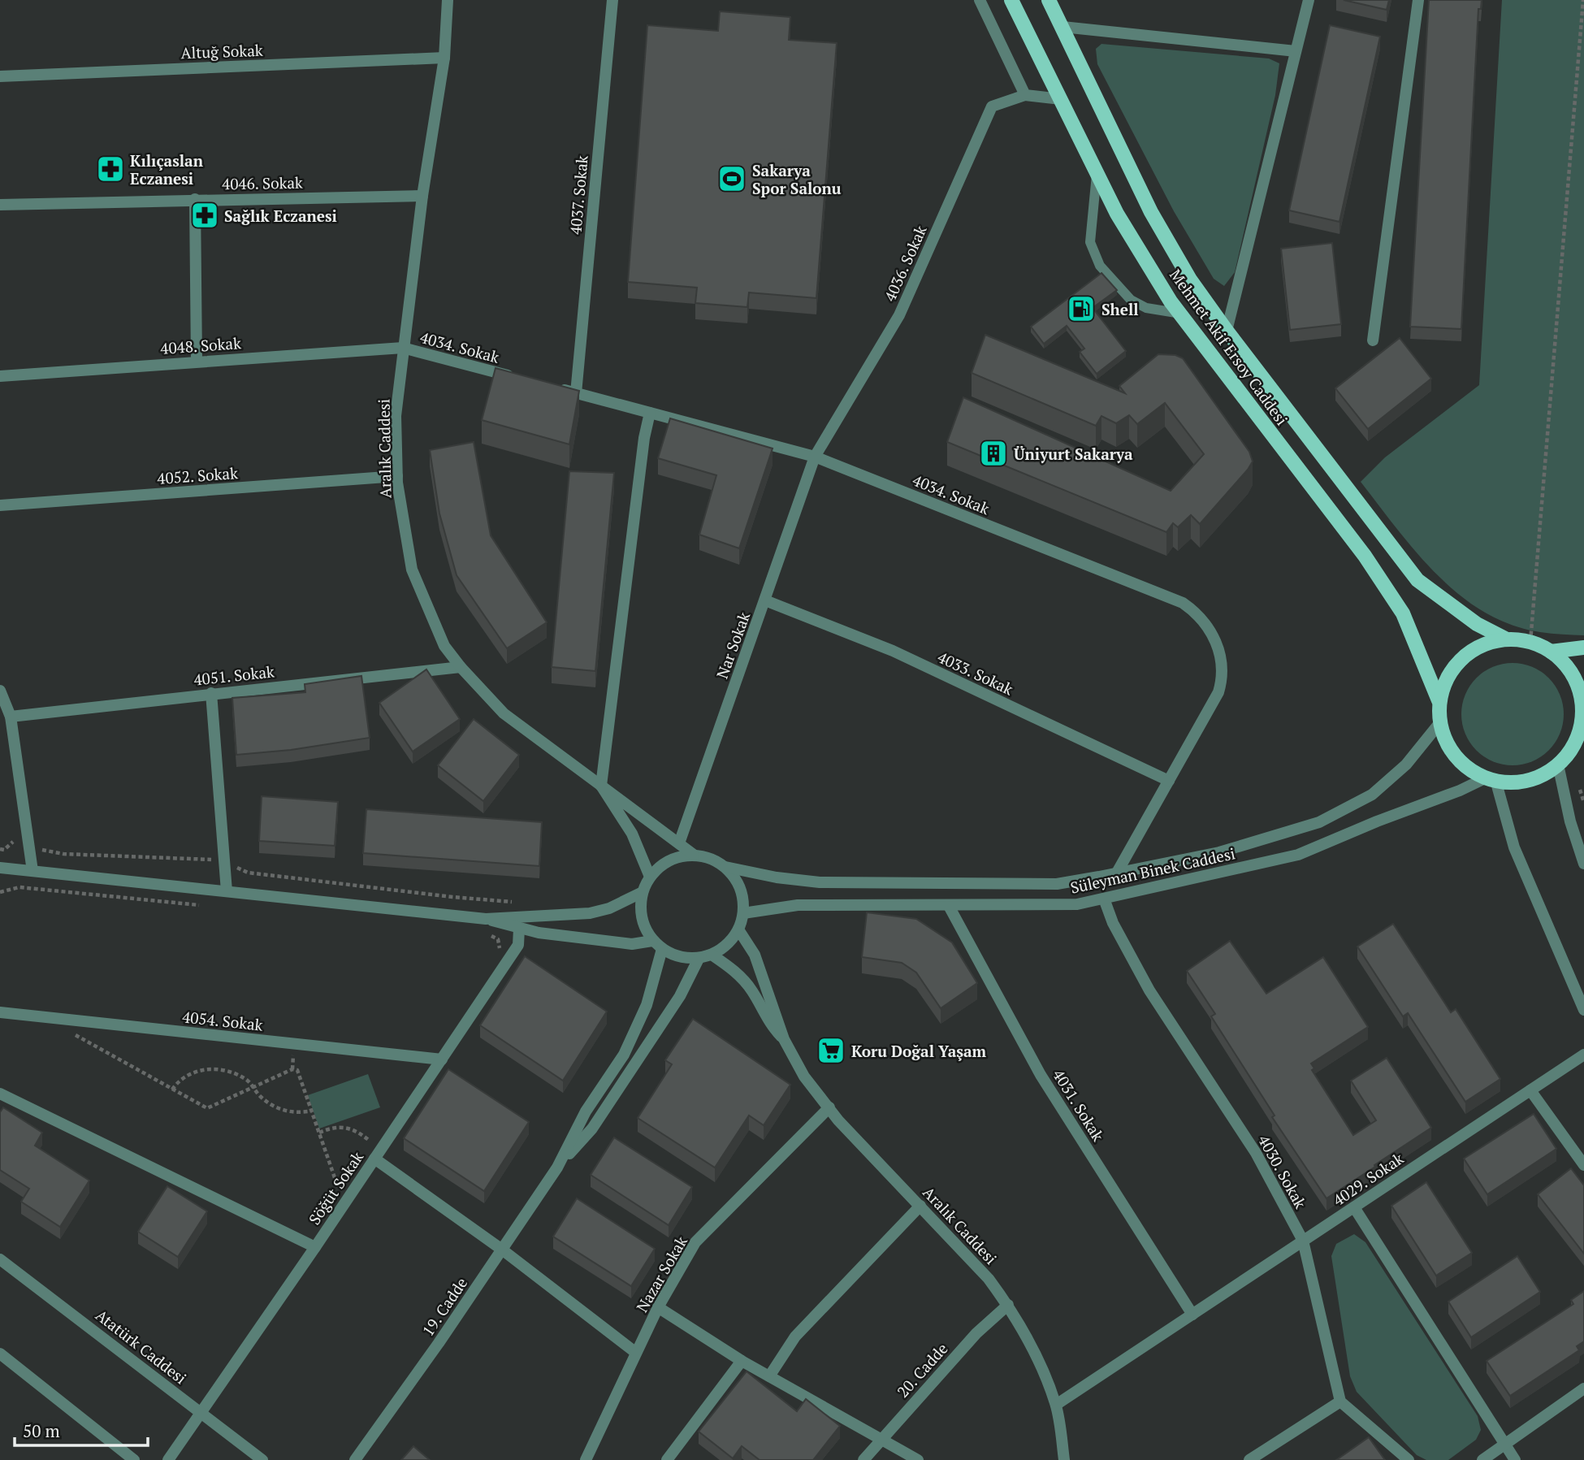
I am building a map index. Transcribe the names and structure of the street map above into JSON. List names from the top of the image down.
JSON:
{
  "streets": {
    "main road": ["Mehmet Akif Ersoy Caddesi"],
    "street": [
      "Altuğ Sokak",
      "4046. Sokak",
      "4037. Sokak",
      "4036. Sokak",
      "4048. Sokak",
      "4034. Sokak",
      "Aralık Caddesi",
      "4052. Sokak",
      "Nar Sokak",
      "4033. Sokak",
      "4051. Sokak",
      "Süleyman Binek Caddesi",
      "4054. Sokak",
      "4031. Sokak",
      "4030. Sokak",
      "4029. Sokak",
      "Söğüt Sokak",
      "Nazar Sokak",
      "19. Cadde",
      "Atatürk Caddesi",
      "20. Cadde"
    ]
  },
  "crossings": [
    ["Altuğ Sokak", "Aralık Caddesi"],
    ["4046. Sokak", "Aralık Caddesi"],
    ["4037. Sokak", "4034. Sokak"],
    ["4036. Sokak", "4034. Sokak"],
    ["4036. Sokak", "Nar Sokak"],
    ["4048. Sokak", "4034. Sokak"],
    ["4048. Sokak", "Aralık Caddesi"],
    ["4034. Sokak", "Aralık Caddesi"],
    ["4034. Sokak", "Nar Sokak"],
    ["4034. Sokak", "4033. Sokak"],
    ["4034. Sokak", "Süleyman Binek Caddesi"],
    ["Mehmet Akif Ersoy Caddesi", "Süleyman Binek Caddesi"],
    ["Aralık Caddesi", "4052. Sokak"],
    ["Aralık Caddesi", "Nar Sokak"],
    ["Aralık Caddesi", "4051. Sokak"],
    ["Aralık Caddesi", "Süleyman Binek Caddesi"],
    ["Aralık Caddesi", "4029. Sokak"],
    ["Aralık Caddesi", "Nazar Sokak"],
    ["Aralık Caddesi", "20. Cadde"],
    ["Nar Sokak", "4033. Sokak"],
    ["Süleyman Binek Caddesi", "4031. Sokak"],
    ["Süleyman Binek Caddesi", "4030. Sokak"],
    ["4054. Sokak", "Söğüt Sokak"],
    ["4031. Sokak", "4029. Sokak"],
    ["4030. Sokak", "4029. Sokak"],
    ["Söğüt Sokak", "Atatürk Caddesi"]
  ],
  "places": {
    "pharmacy": ["Kılıçaslan Eczanesi", "Sağlık Eczanesi"],
    "sports": ["Sakarya Spor Salonu"],
    "fuel station": ["Shell"],
    "building": ["Üniyurt Sakarya"],
    "supermarket": ["Koru Doğal Yaşam"]
  },
  "scale_bar": "50 m"
}
